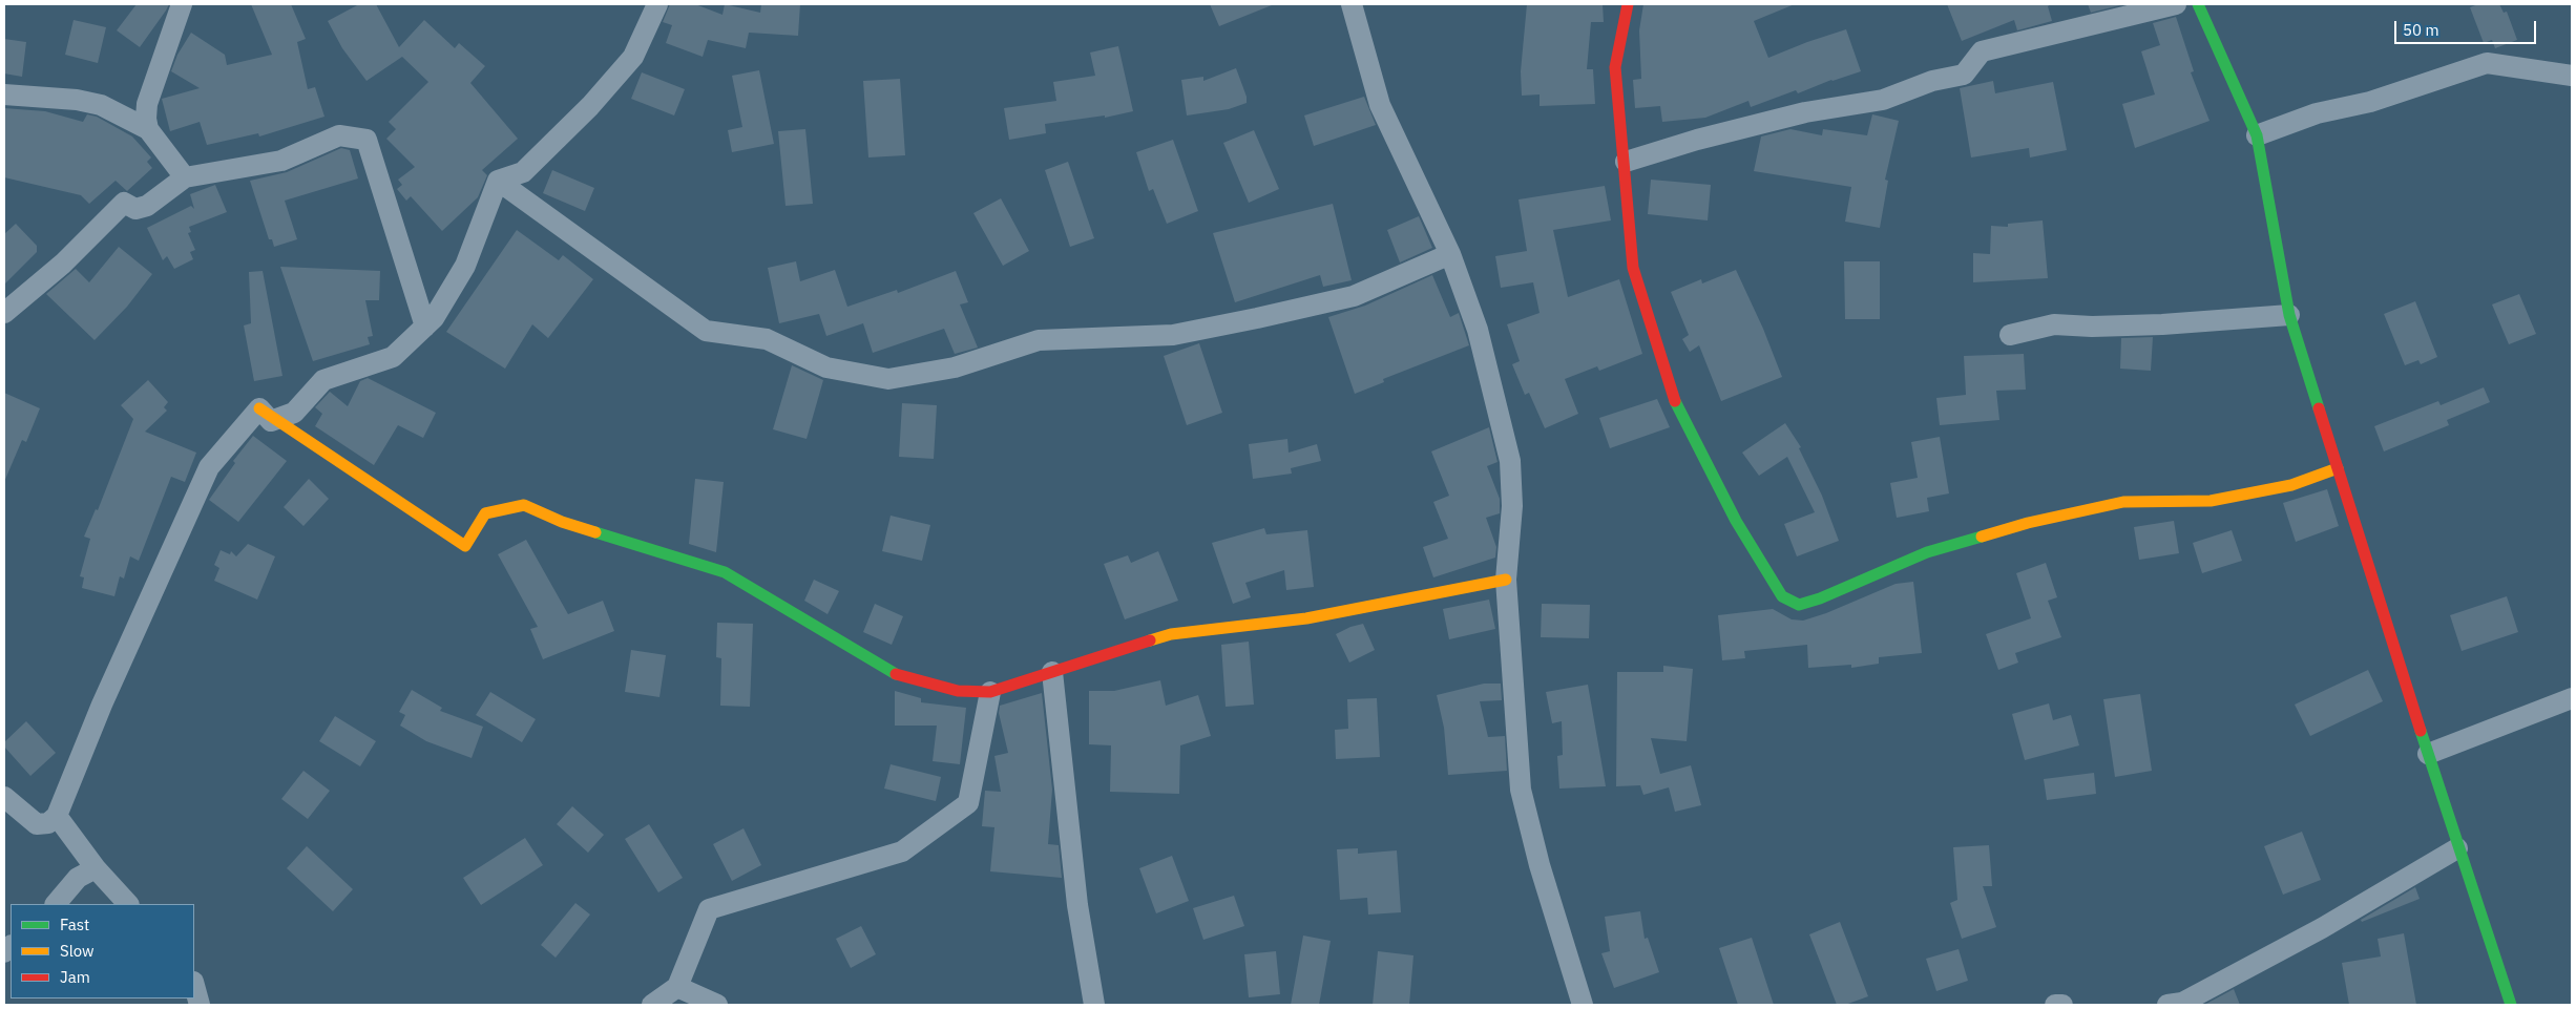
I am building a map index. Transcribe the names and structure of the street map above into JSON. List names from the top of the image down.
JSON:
{
  "legend": ["Fast", "Slow", "Jam"],
  "scale_bar": "50 m"
}
